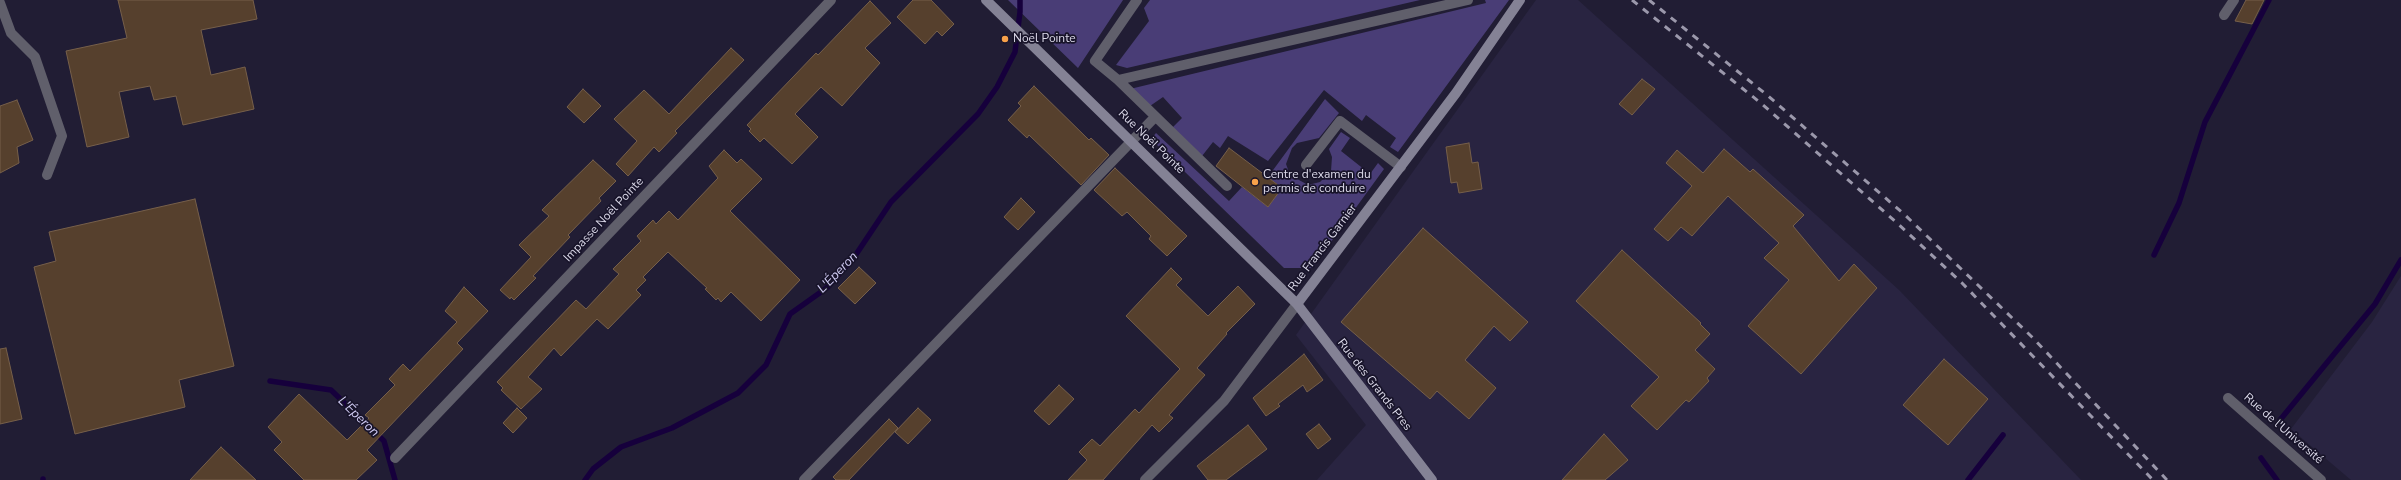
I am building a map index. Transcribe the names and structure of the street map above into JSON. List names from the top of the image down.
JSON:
{
  "streets": {
    "street": [
      "Rue Noël Pointe",
      "Impasse Noël Pointe",
      "Rue Francis Garnier",
      "Rue des Grands Pres",
      "Rue de l'Université"
    ]
  },
  "crossings": [
    ["Rue Noël Pointe", "Rue Francis Garnier"],
    ["Rue Noël Pointe", "Rue des Grands Pres"],
    ["Rue Francis Garnier", "Rue des Grands Pres"]
  ],
  "water": ["L'Éperon"],
  "places": ["Noël Pointe", "Centre d'examen du permis de conduire"]
}
